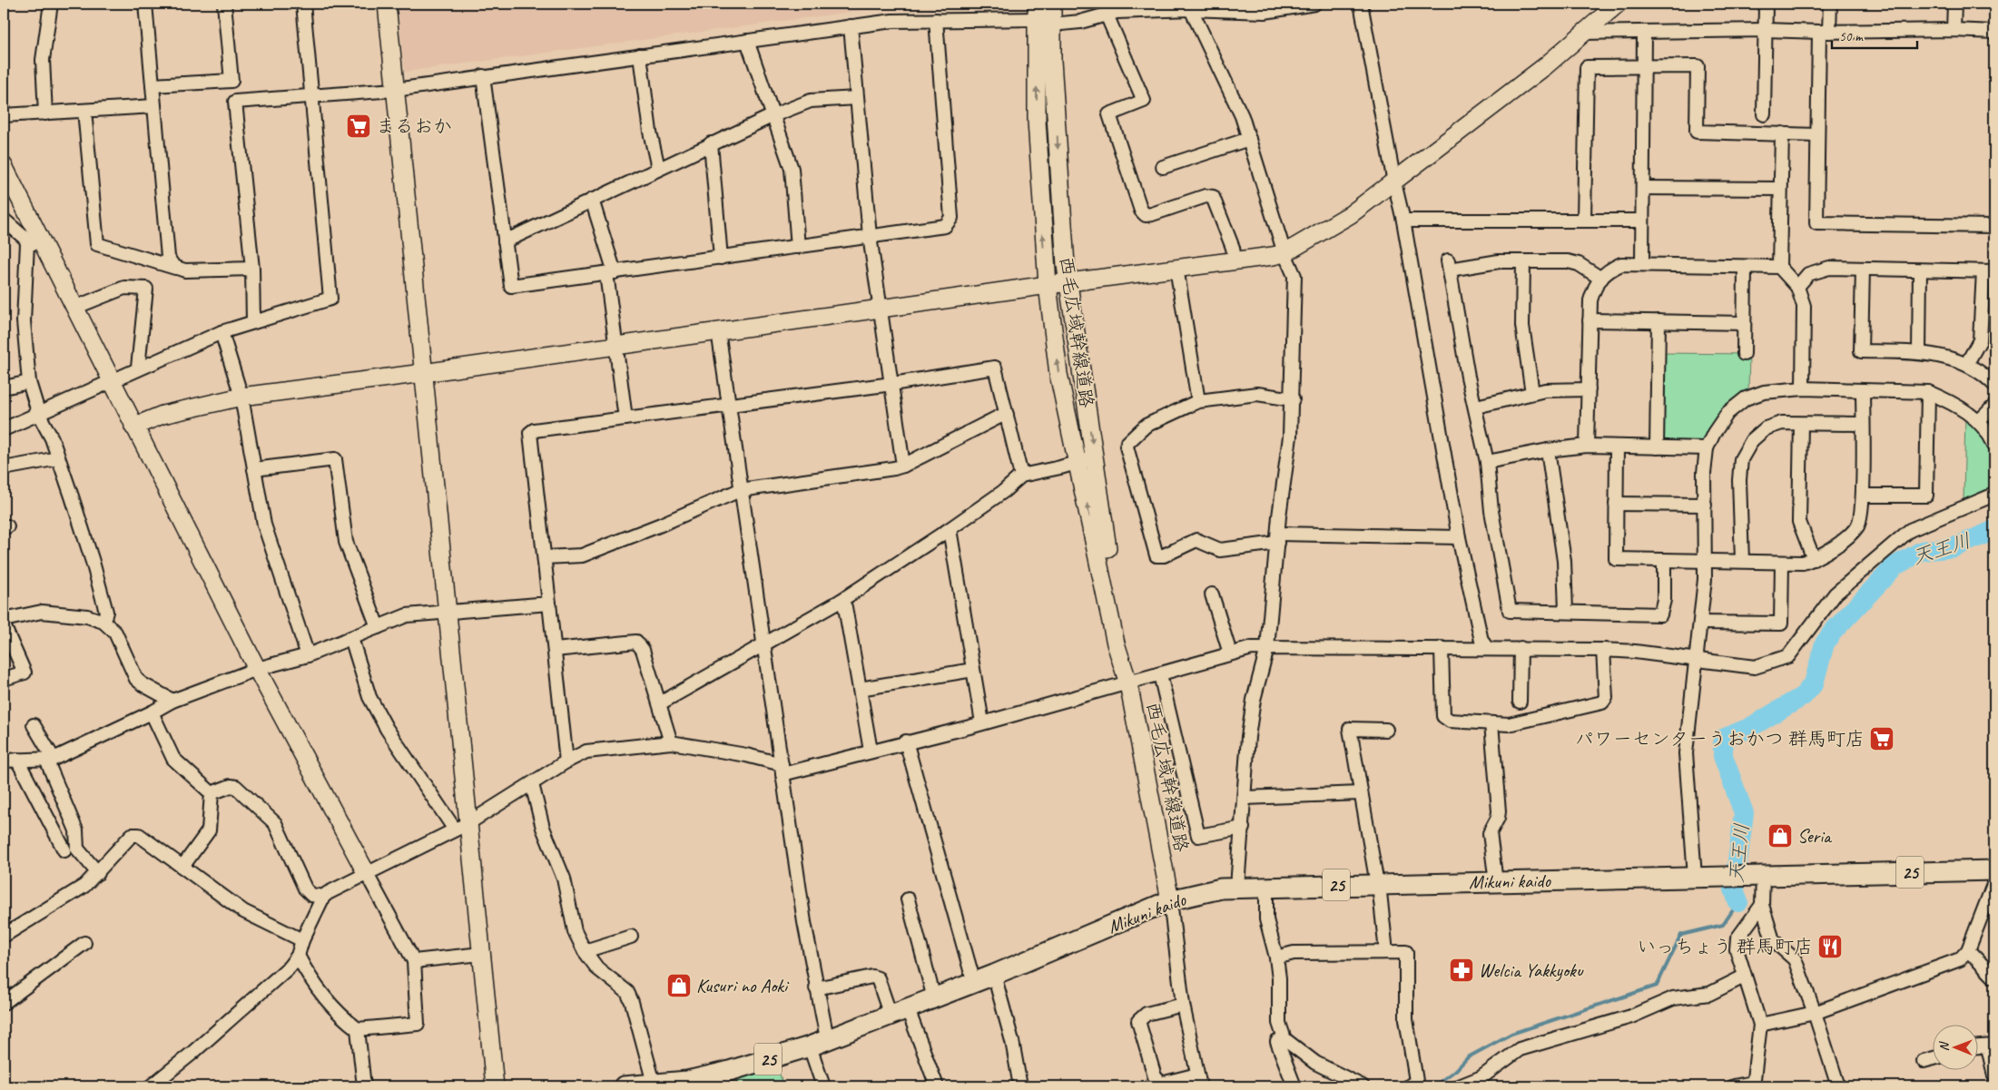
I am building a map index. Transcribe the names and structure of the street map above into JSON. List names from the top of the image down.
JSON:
{
  "streets": {
    "main road": ["25", "Mikuni kaido"],
    "street": ["西毛広域幹線道路"]
  },
  "crossings": [
    ["西毛広域幹線道路", "Mikuni kaido"],
    ["25", "Mikuni kaido"]
  ],
  "water": ["天王川"],
  "places": {
    "supermarket": ["まるおか", "パワーセンターうおかつ 群馬町店"],
    "shop": ["Seria", "Kusuri no Aoki"],
    "restaurant": ["いっちょう 群馬町店"],
    "pharmacy": ["Welcia Yakkyoku"]
  },
  "scale_bar": "50 m",
  "north": "left"
}
